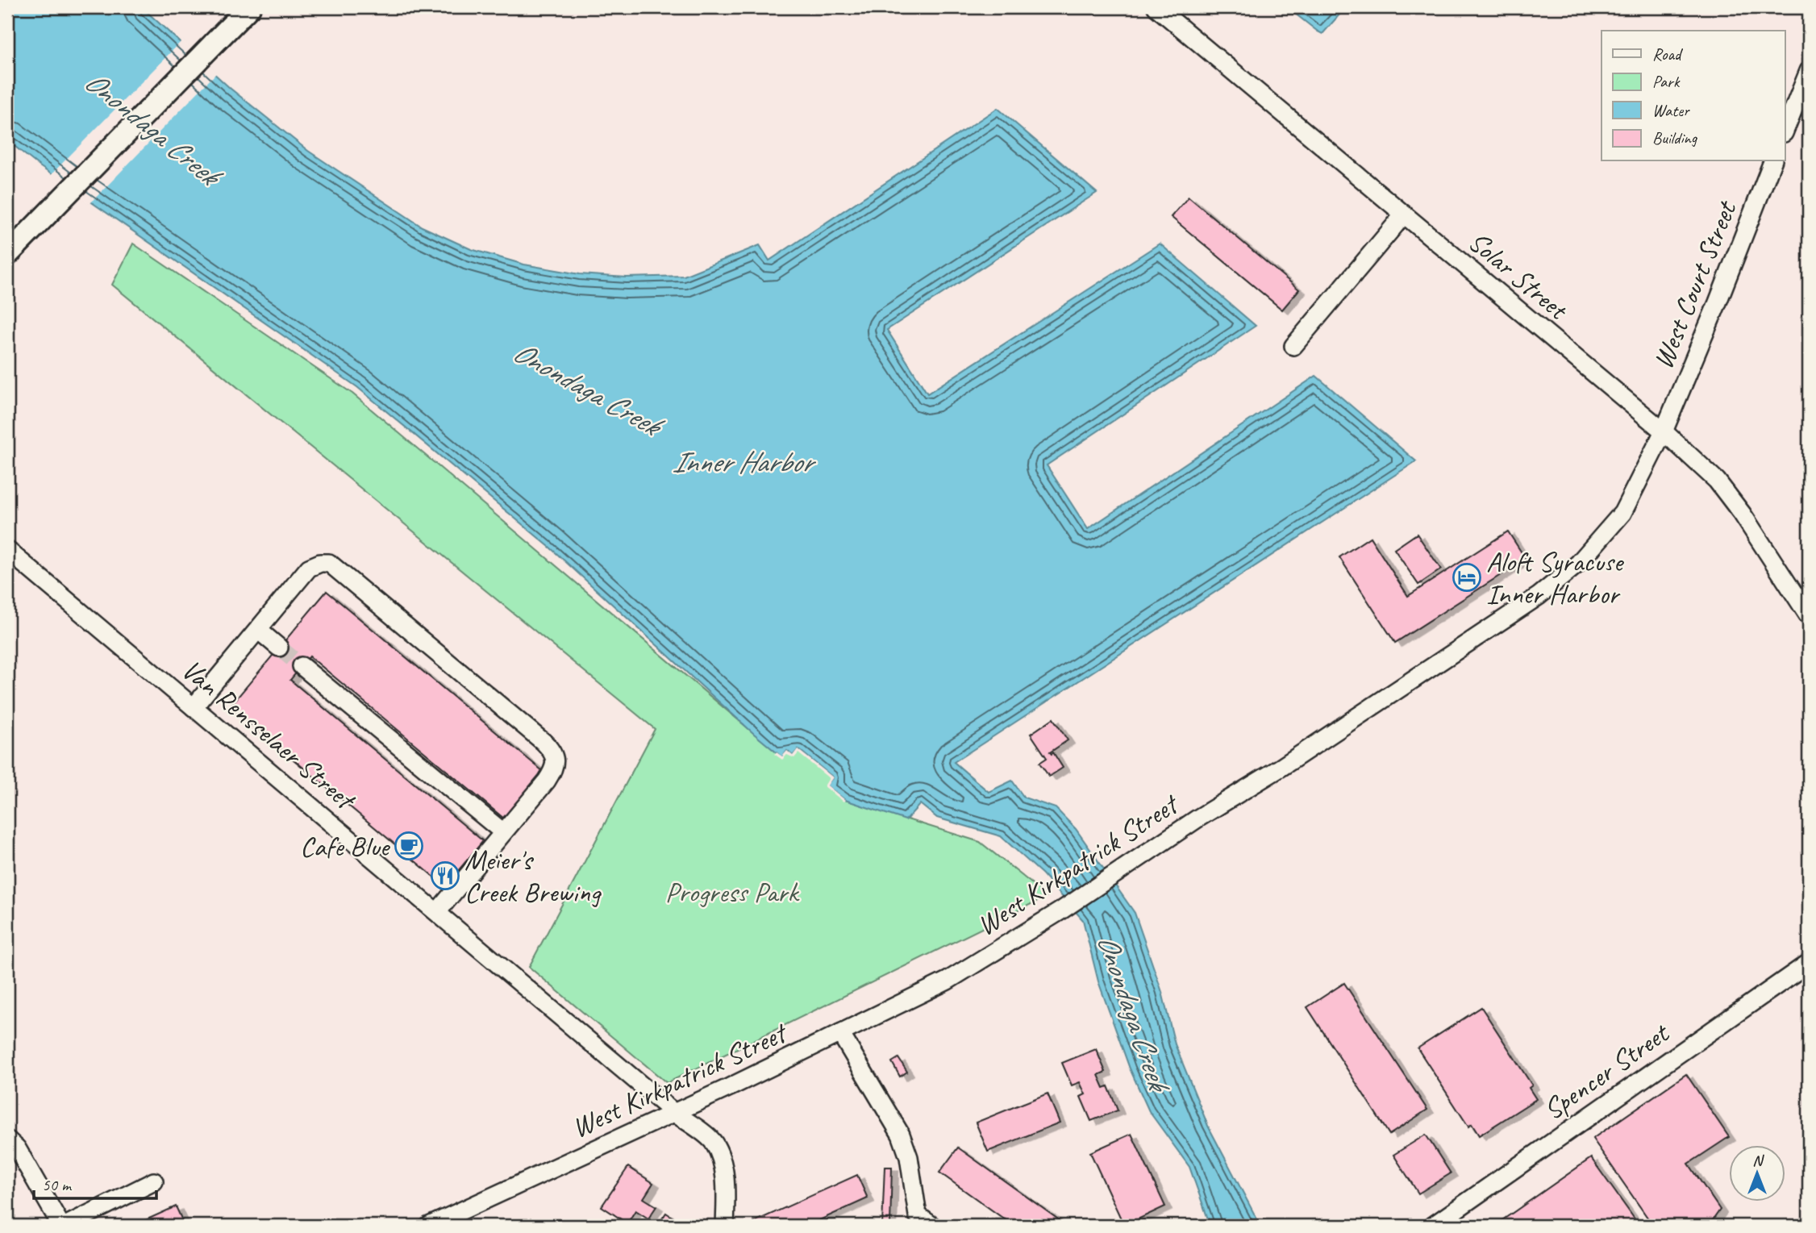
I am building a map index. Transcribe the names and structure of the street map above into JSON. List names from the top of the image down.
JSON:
{
  "streets": {
    "street": [
      "Solar Street",
      "West Court Street",
      "Van Rensselaer Street",
      "West Kirkpatrick Street",
      "Spencer Street"
    ]
  },
  "crossings": [
    ["Solar Street", "West Court Street"],
    ["Solar Street", "West Kirkpatrick Street"],
    ["West Court Street", "West Kirkpatrick Street"],
    ["Van Rensselaer Street", "West Kirkpatrick Street"]
  ],
  "water": ["Onondaga Creek", "Inner Harbor"],
  "parks": ["Progress Park"],
  "places": {
    "hotel": ["Aloft Syracuse Inner Harbor"],
    "cafe": ["Cafe Blue"],
    "restaurant": ["Meier's Creek Brewing"]
  },
  "legend": [
    "Road",
    "Park",
    "Water",
    "Building"
  ],
  "scale_bar": "50 m",
  "north": "top"
}
